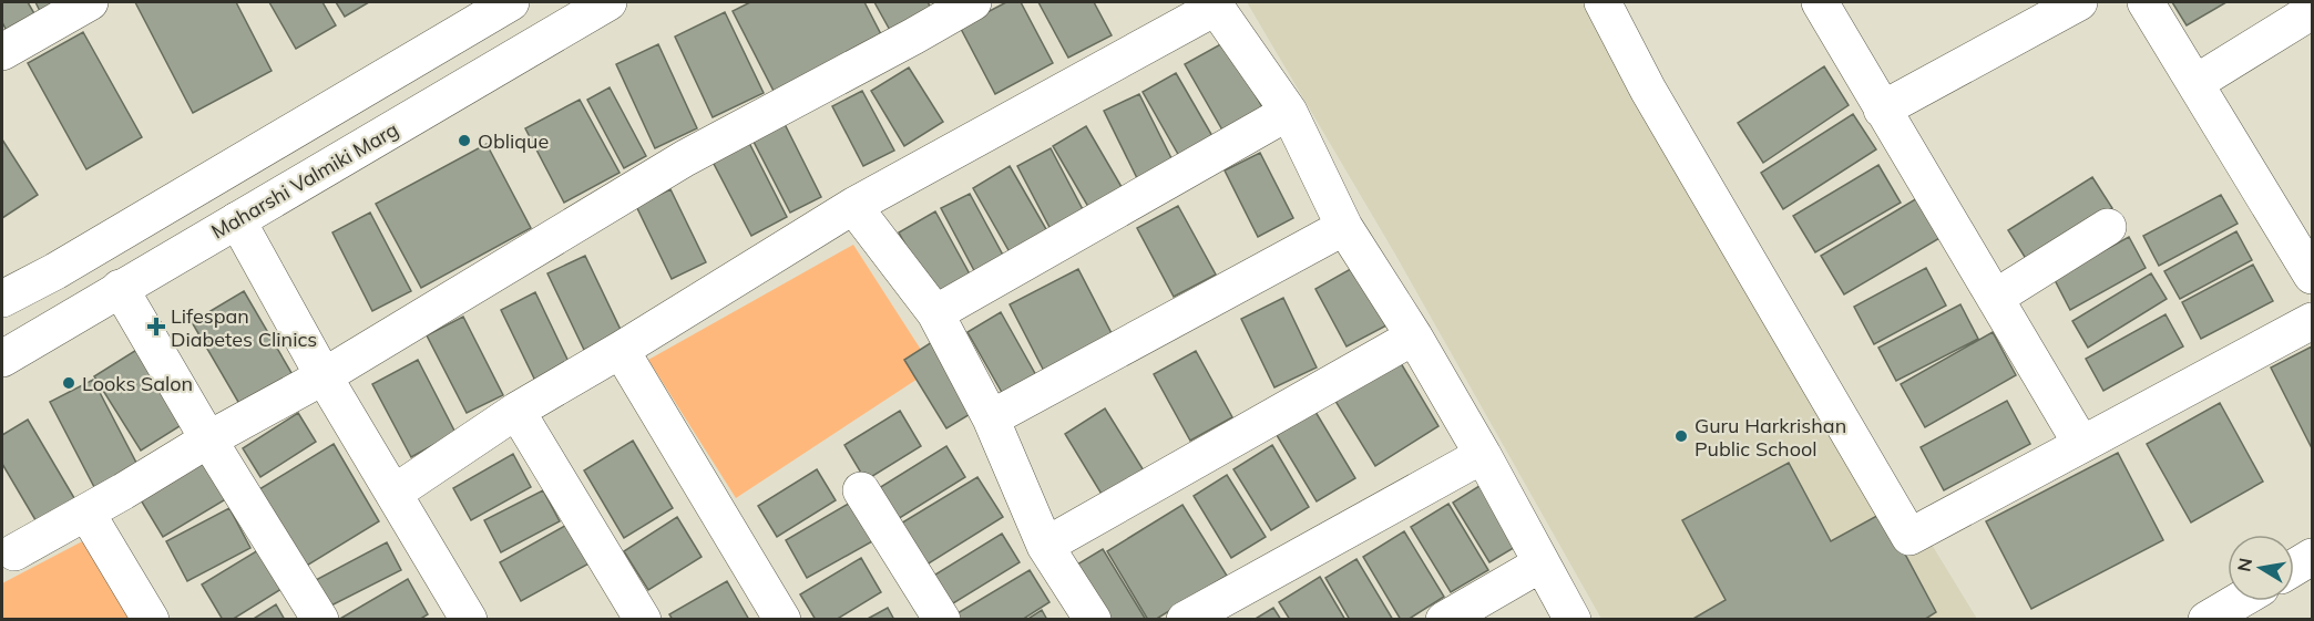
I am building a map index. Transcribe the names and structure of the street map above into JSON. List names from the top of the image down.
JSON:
{
  "streets": {
    "street": ["Maharshi Valmiki Marg"]
  },
  "places": {
    "other": ["Oblique", "Looks Salon", "Guru Harkrishan Public School"],
    "health": ["Lifespan Diabetes Clinics"]
  },
  "north": "left"
}
